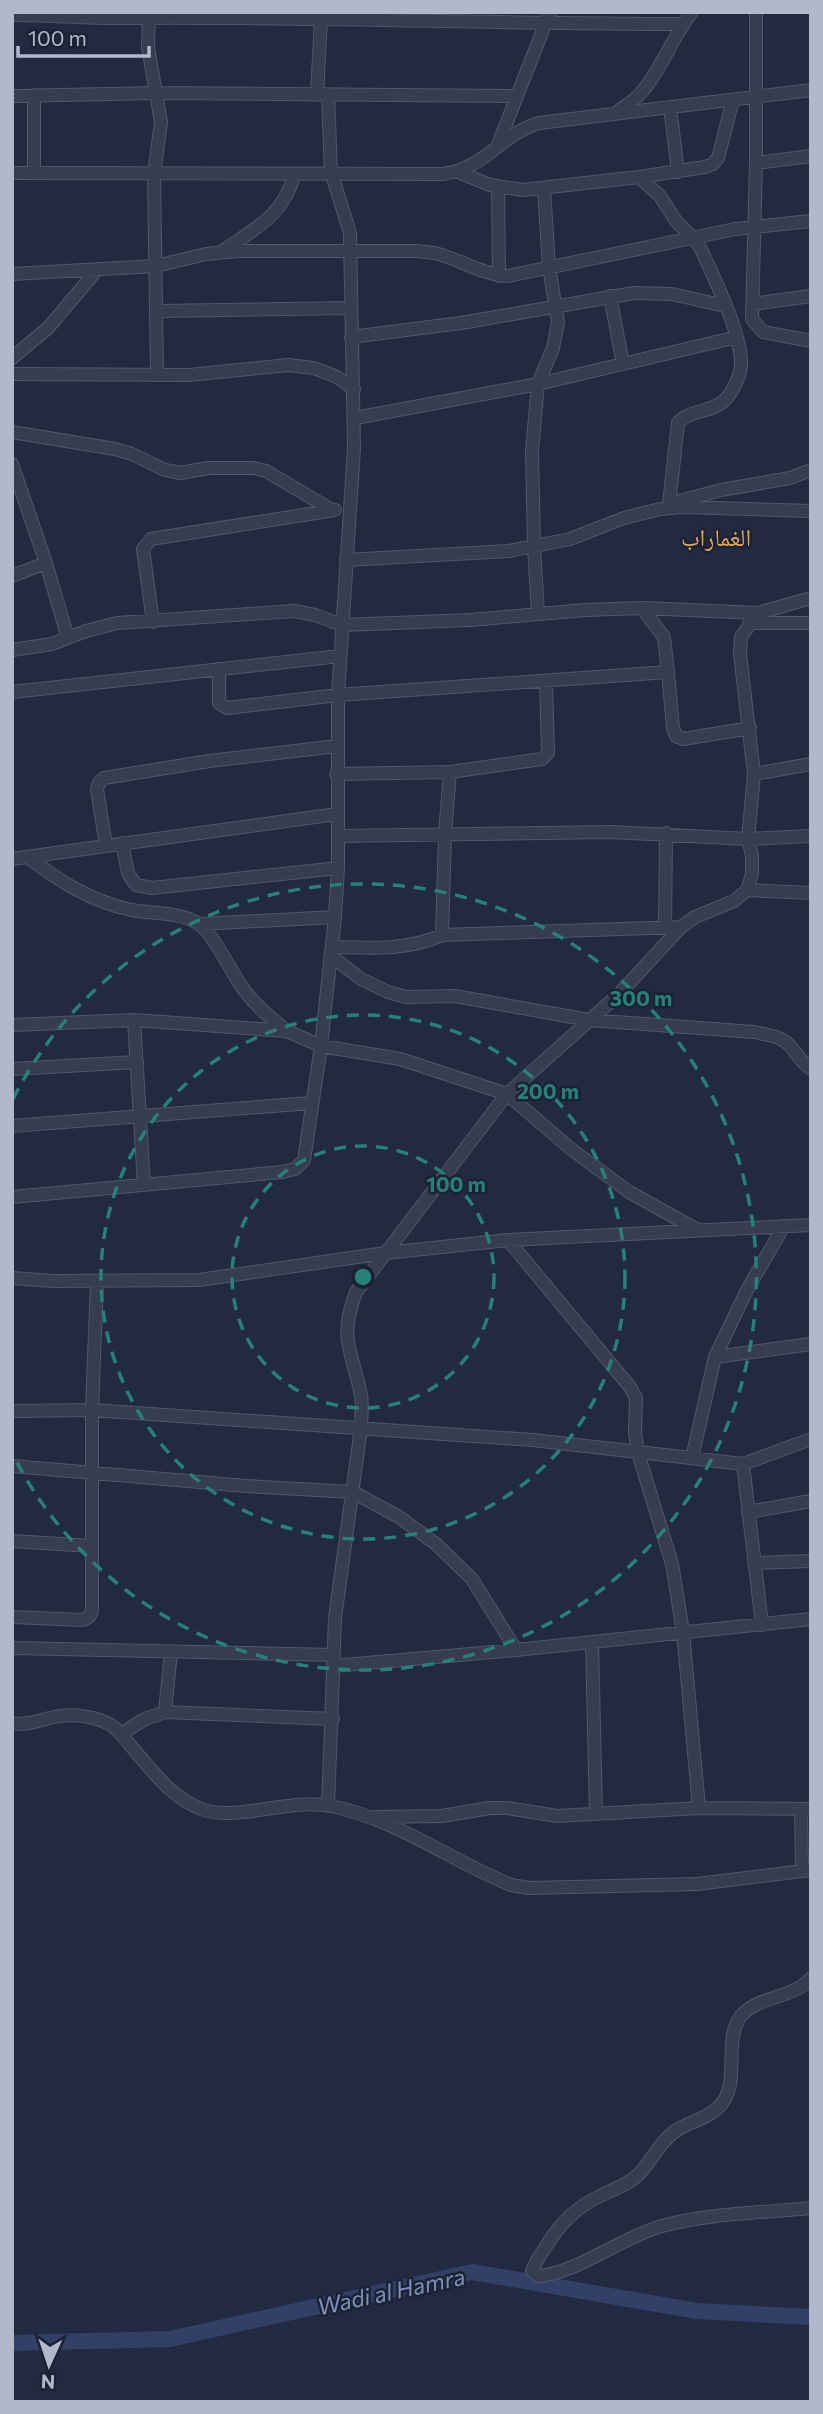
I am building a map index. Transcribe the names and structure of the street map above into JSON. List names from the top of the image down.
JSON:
{
  "districts": ["الغماراب"],
  "water": ["Wadi al Hamra"],
  "scale_bar": "100 m",
  "north": "bottom",
  "rings": ["300 m", "200 m", "100 m"]
}
